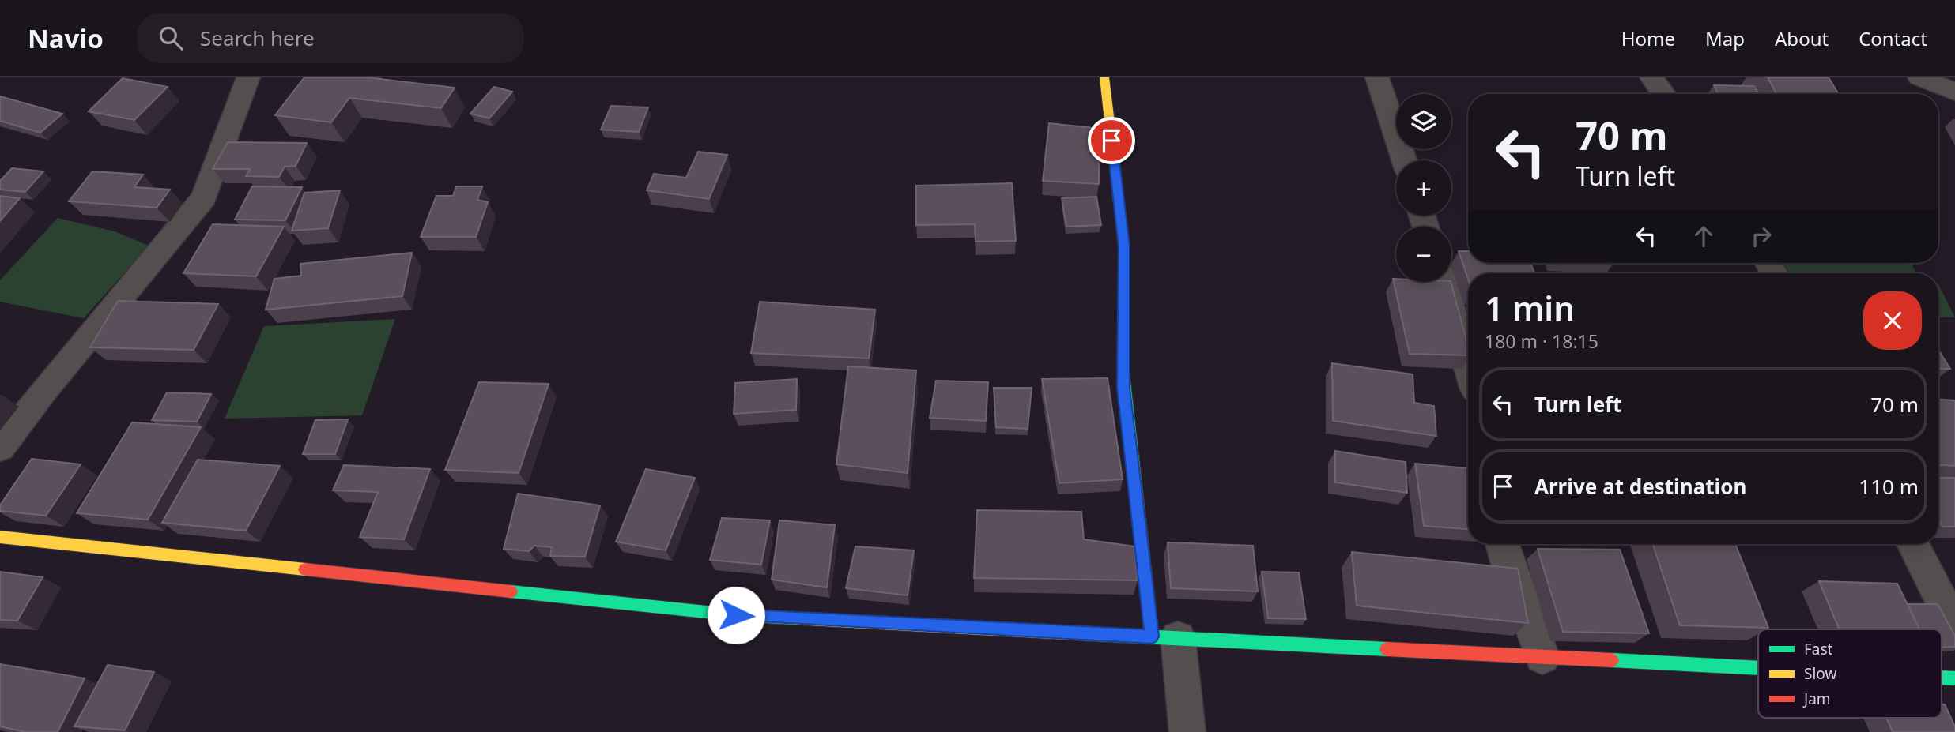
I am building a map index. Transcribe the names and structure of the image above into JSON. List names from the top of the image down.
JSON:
{
  "legend": ["Fast", "Slow", "Jam"],
  "page": {
    "header": "Navio",
    "search": "Search here",
    "nav": [
      "Home",
      "Map",
      "About",
      "Contact"
    ],
    "map_buttons": ["+", "−"],
    "turn": ["70 m", "Turn left"],
    "heading": ["1 min", "180 m · 18:15"],
    "list": [
      {
        "name": "Turn left",
        "value": "70 m"
      },
      {
        "name": "Arrive at destination",
        "value": "110 m"
      }
    ]
  }
}
